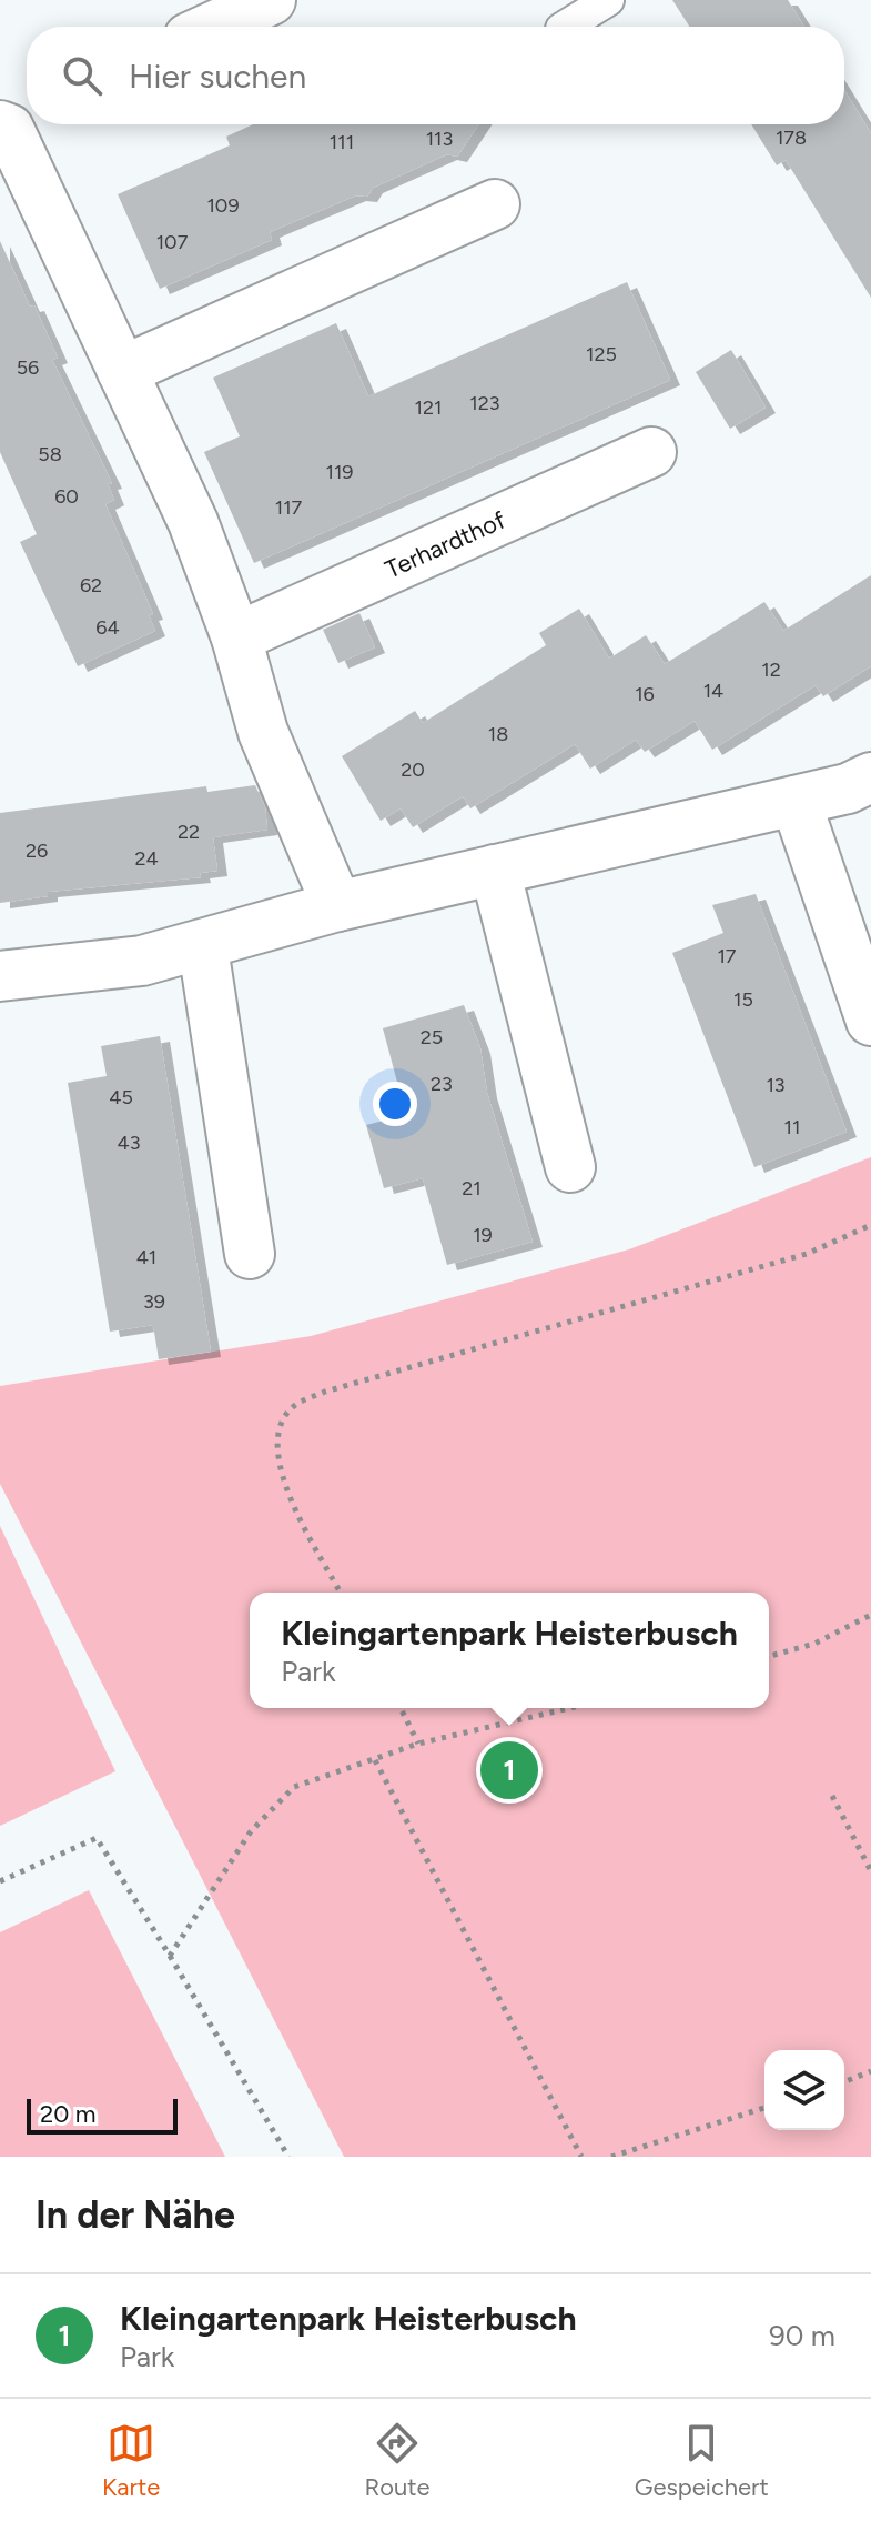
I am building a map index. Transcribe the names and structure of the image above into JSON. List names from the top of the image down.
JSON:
{
  "streets": {
    "street": ["Terhardthof"]
  },
  "house_numbers": [
    "178",
    "113",
    "111",
    "109",
    "107",
    "125",
    "56",
    "123",
    "121",
    "58",
    "119",
    "60",
    "117",
    "62",
    "64",
    "12",
    "14",
    "16",
    "18",
    "20",
    "22",
    "26",
    "24",
    "17",
    "15",
    "25",
    "23",
    "13",
    "45",
    "11",
    "43",
    "21",
    "19",
    "41",
    "39"
  ],
  "scale_bar": "20 m",
  "page": {
    "search": "Hier suchen",
    "popup": ["Kleingartenpark Heisterbusch", "Park"],
    "pins": "1",
    "scale": "20 m",
    "heading": "In der Nähe",
    "list": [
      {
        "mark": "1",
        "name": "Kleingartenpark Heisterbusch",
        "note": "Park",
        "value": "90 m"
      }
    ],
    "nav": ["Karte", "Route", "Gespeichert"]
  }
}
